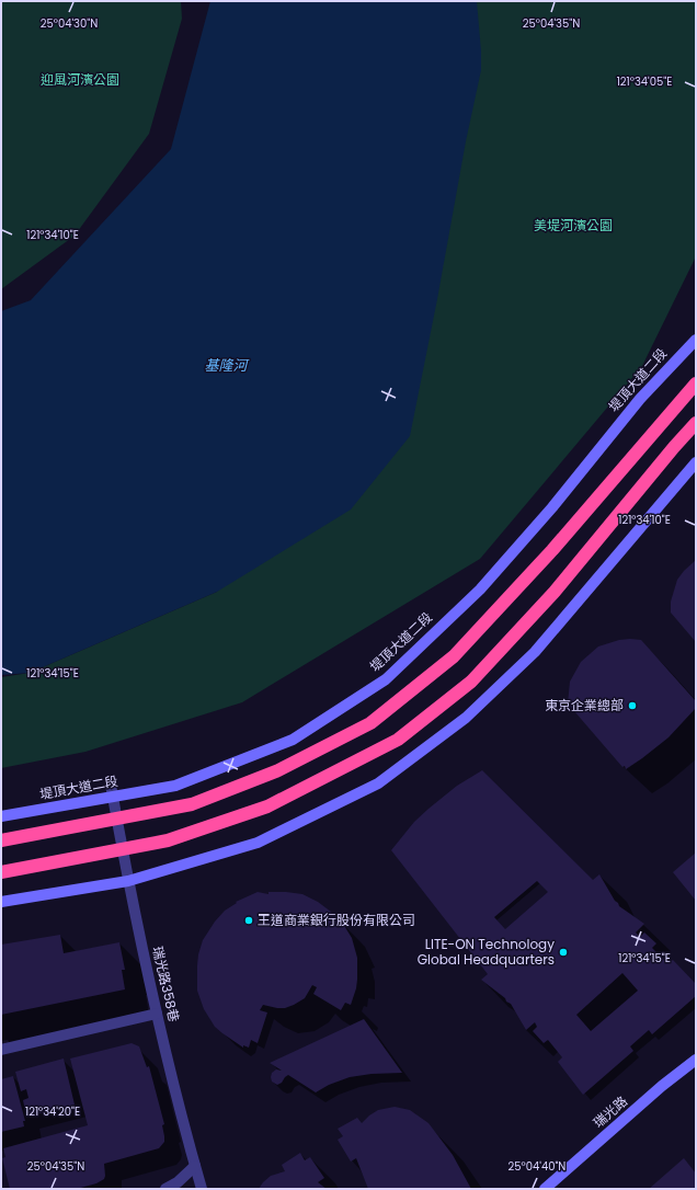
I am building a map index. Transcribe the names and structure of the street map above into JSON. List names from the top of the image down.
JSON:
{
  "streets": {
    "street": ["堤頂大道二段", "瑞光路358巷", "瑞光路"]
  },
  "crossings": [
    ["堤頂大道二段", "瑞光路358巷"]
  ],
  "water": ["基隆河"],
  "parks": ["迎風河濱公園", "美堤河濱公園"],
  "places": ["東京企業總部", "王道商業銀行股份有限公司", "LITE-ON Technology Global Headquarters"],
  "coordinates": [
    "25°04'30\"N",
    "25°04'35\"N",
    "121°34'05\"E",
    "121°34'10\"E",
    "121°34'15\"E",
    "121°34'20\"E",
    "25°04'40\"N"
  ]
}
